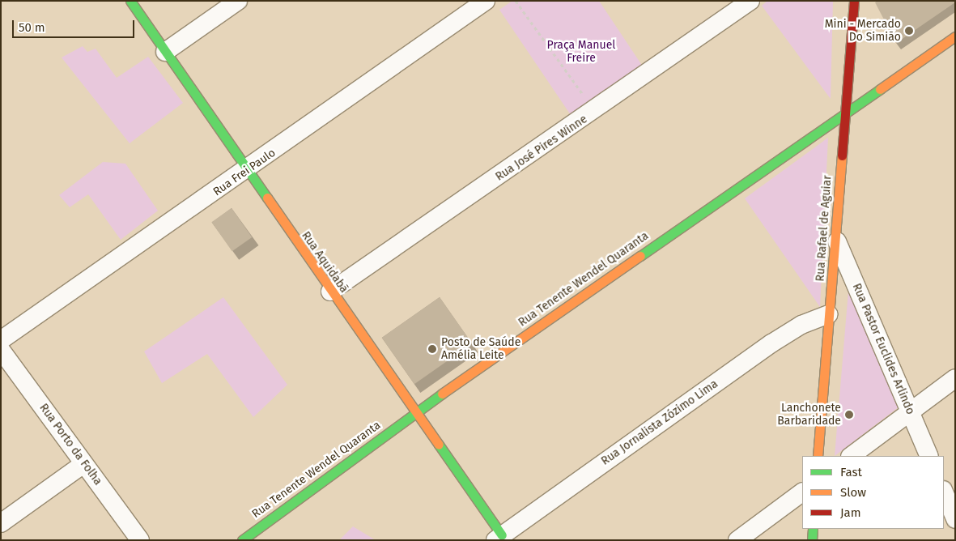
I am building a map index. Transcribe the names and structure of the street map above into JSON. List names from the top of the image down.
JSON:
{
  "streets": {
    "street": [
      "Rua José Pires Winne",
      "Rua Frei Paulo",
      "Rua Rafael de Aguiar",
      "Rua Aquidabã",
      "Rua Tenente Wendel Quaranta",
      "Rua Pastor Euclides Arlindo",
      "Rua Jornalista Zózimo Lima",
      "Rua Porto da Folha"
    ]
  },
  "crossings": [
    ["Rua José Pires Winne", "Rua Aquidabã"],
    ["Rua Frei Paulo", "Rua Aquidabã"],
    ["Rua Rafael de Aguiar", "Rua Tenente Wendel Quaranta"],
    ["Rua Rafael de Aguiar", "Rua Pastor Euclides Arlindo"],
    ["Rua Rafael de Aguiar", "Rua Jornalista Zózimo Lima"],
    ["Rua Aquidabã", "Rua Tenente Wendel Quaranta"],
    ["Rua Aquidabã", "Rua Jornalista Zózimo Lima"]
  ],
  "parks": ["Praça Manuel Freire"],
  "places": ["Mini - Mercado Do Simião", "Posto de Saúde Amélia Leite", "Lanchonete Barbaridade"],
  "legend": ["Fast", "Slow", "Jam"],
  "scale_bar": "50 m"
}
